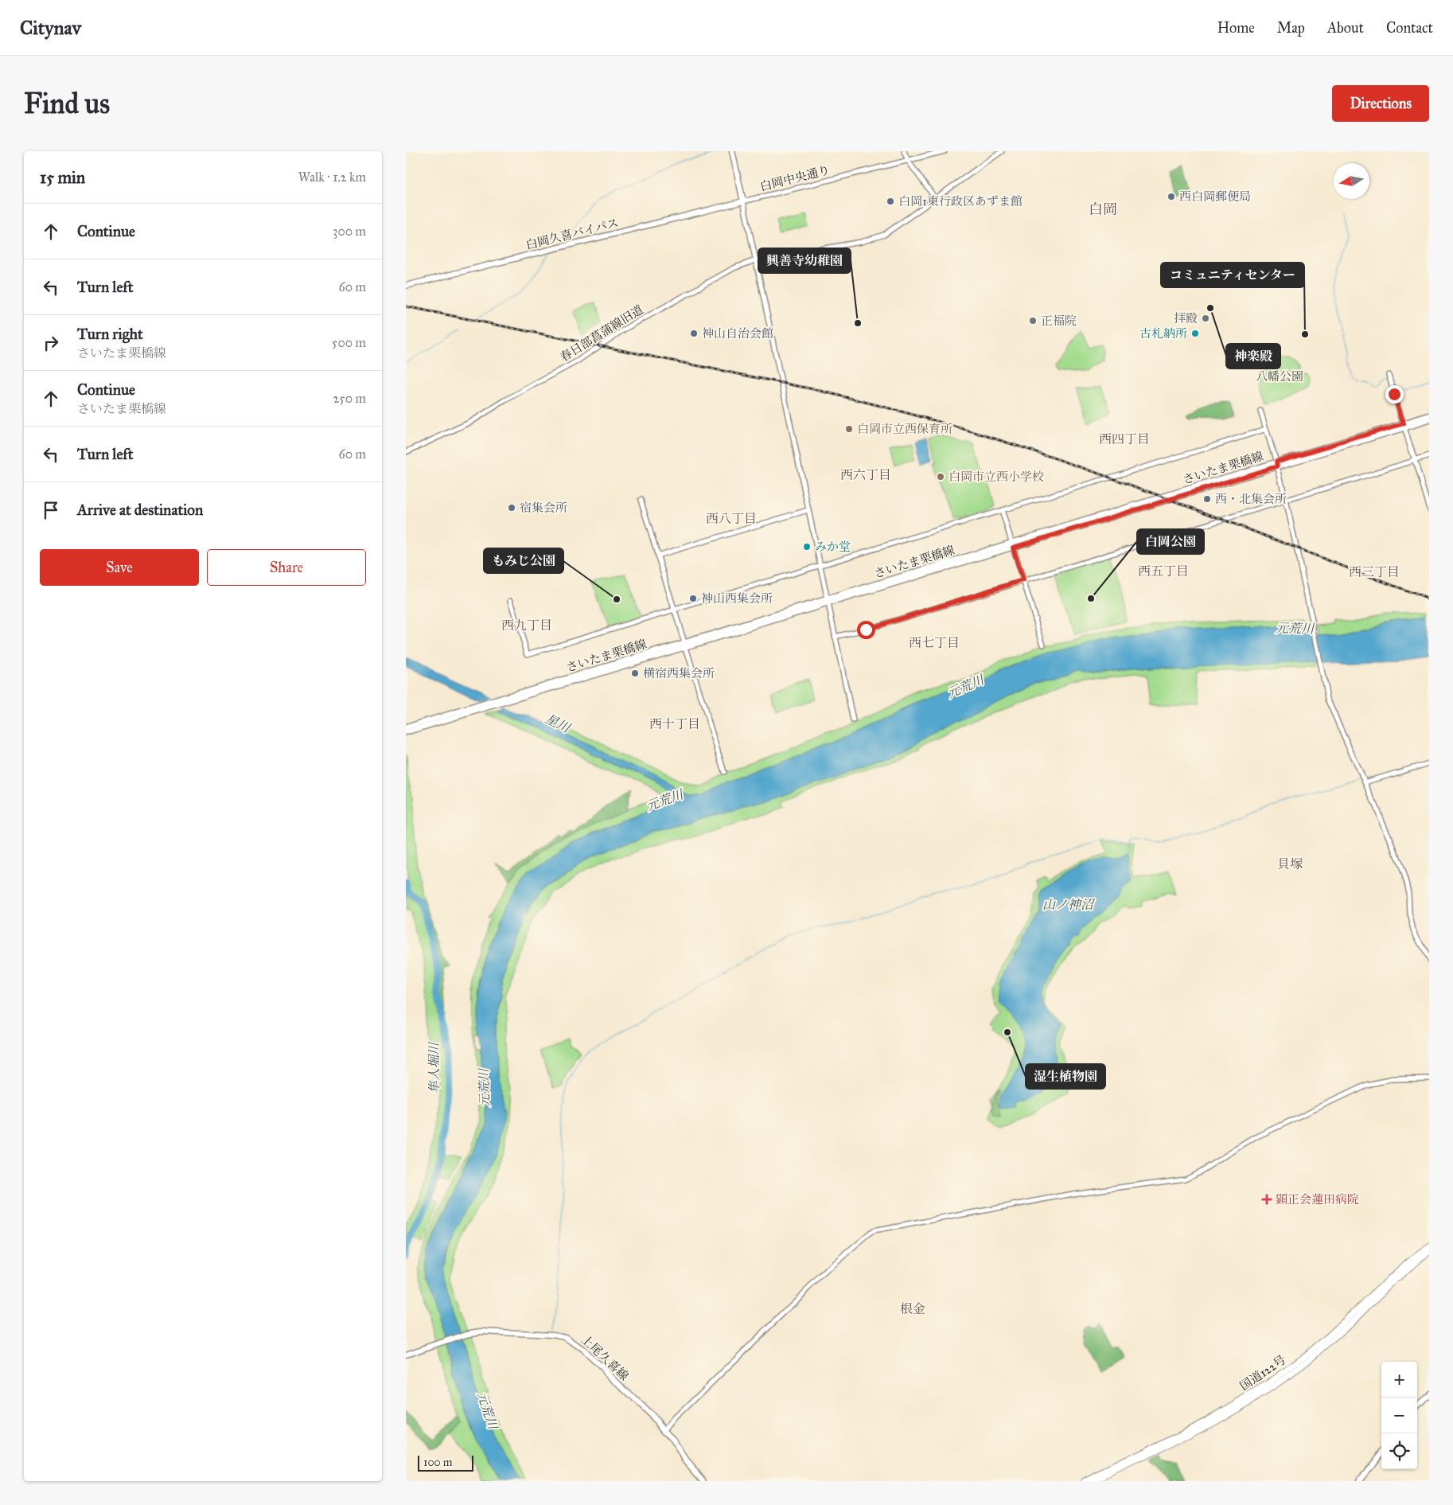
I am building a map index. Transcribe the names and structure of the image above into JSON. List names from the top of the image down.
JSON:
{
  "streets": {
    "highway": ["国道122号"],
    "main road": ["白岡久喜バイパス", "さいたま栗橋線", "上尾久喜線"],
    "street": ["白岡中央通り", "春日部菖蒲線旧道"]
  },
  "crossings": [
    ["白岡中央通り", "白岡久喜バイパス"]
  ],
  "districts": [
    "白岡",
    "西四丁目",
    "西六丁目",
    "西八丁目",
    "西五丁目",
    "西三丁目",
    "西九丁目",
    "西七丁目",
    "西十丁目",
    "貝塚",
    "根金"
  ],
  "water": [
    "元荒川",
    "星川",
    "山ノ神沼",
    "隼人堀川"
  ],
  "parks": ["八幡公園"],
  "places": {
    "other": [
      "西白岡郵便局",
      "白岡1東行政区あずま館",
      "神楽殿",
      "拝殿",
      "正福院",
      "興善寺幼稚園",
      "神山自治会館",
      "古札納所",
      "コミュニティセンター",
      "白岡市立西保育所",
      "白岡市立西小学校",
      "西・北集会所",
      "宿集会所",
      "みか堂",
      "神山西集会所",
      "白岡公園",
      "もみじ公園",
      "横宿西集会所",
      "湿生植物園"
    ],
    "health": ["顕正会蓮田病院"]
  },
  "scale_bar": "100 m",
  "north": "left",
  "page": {
    "header": "Citynav",
    "nav": [
      "Home",
      "Map",
      "About",
      "Contact"
    ],
    "buttons": [
      "Directions",
      ["Save", "Share"]
    ],
    "title": "Find us",
    "heading": ["15 min", "Walk · 1.2 km"],
    "list": [
      ["Continue", "300 m"],
      ["Turn left", "60 m"],
      ["Turn right", "さいたま栗橋線", "500 m"],
      ["Continue", "さいたま栗橋線", "250 m"],
      ["Turn left", "60 m"],
      "Arrive at destination"
    ],
    "map_buttons": ["+", "−"],
    "scale": "100 m"
  }
}
